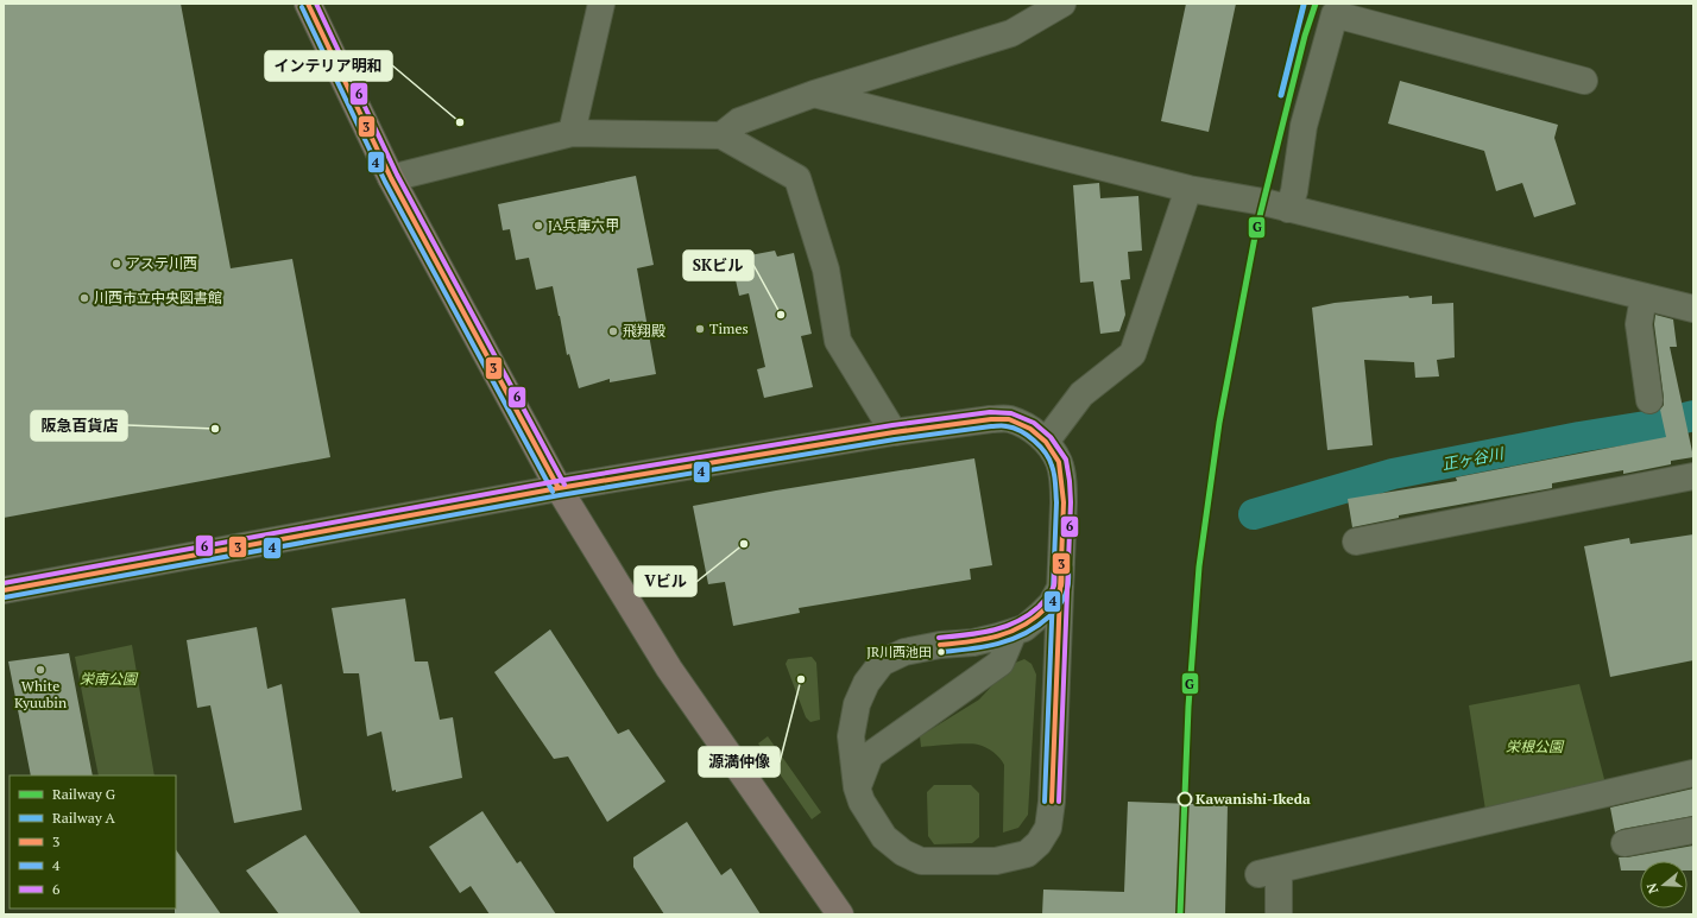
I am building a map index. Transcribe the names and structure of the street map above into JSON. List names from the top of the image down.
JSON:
{
  "water": ["正ヶ谷川"],
  "parks": ["栄南公園", "栄根公園"],
  "places": [
    "インテリア明和",
    "JA兵庫六甲",
    "アステ川西",
    "川西市立中央図書館",
    "SKビル",
    "Times",
    "飛翔殿",
    "阪急百貨店",
    "Vビル",
    "JR川西池田",
    "White Kyuubin",
    "源満仲像",
    "Kawanishi-Ikeda"
  ],
  "lines": [
    "rail line G",
    "transit line 3",
    "transit line 6",
    "rail line A",
    "transit line 4"
  ],
  "legend": [
    "Railway G",
    "Railway A",
    "3",
    "4",
    "6"
  ],
  "north": "left"
}
